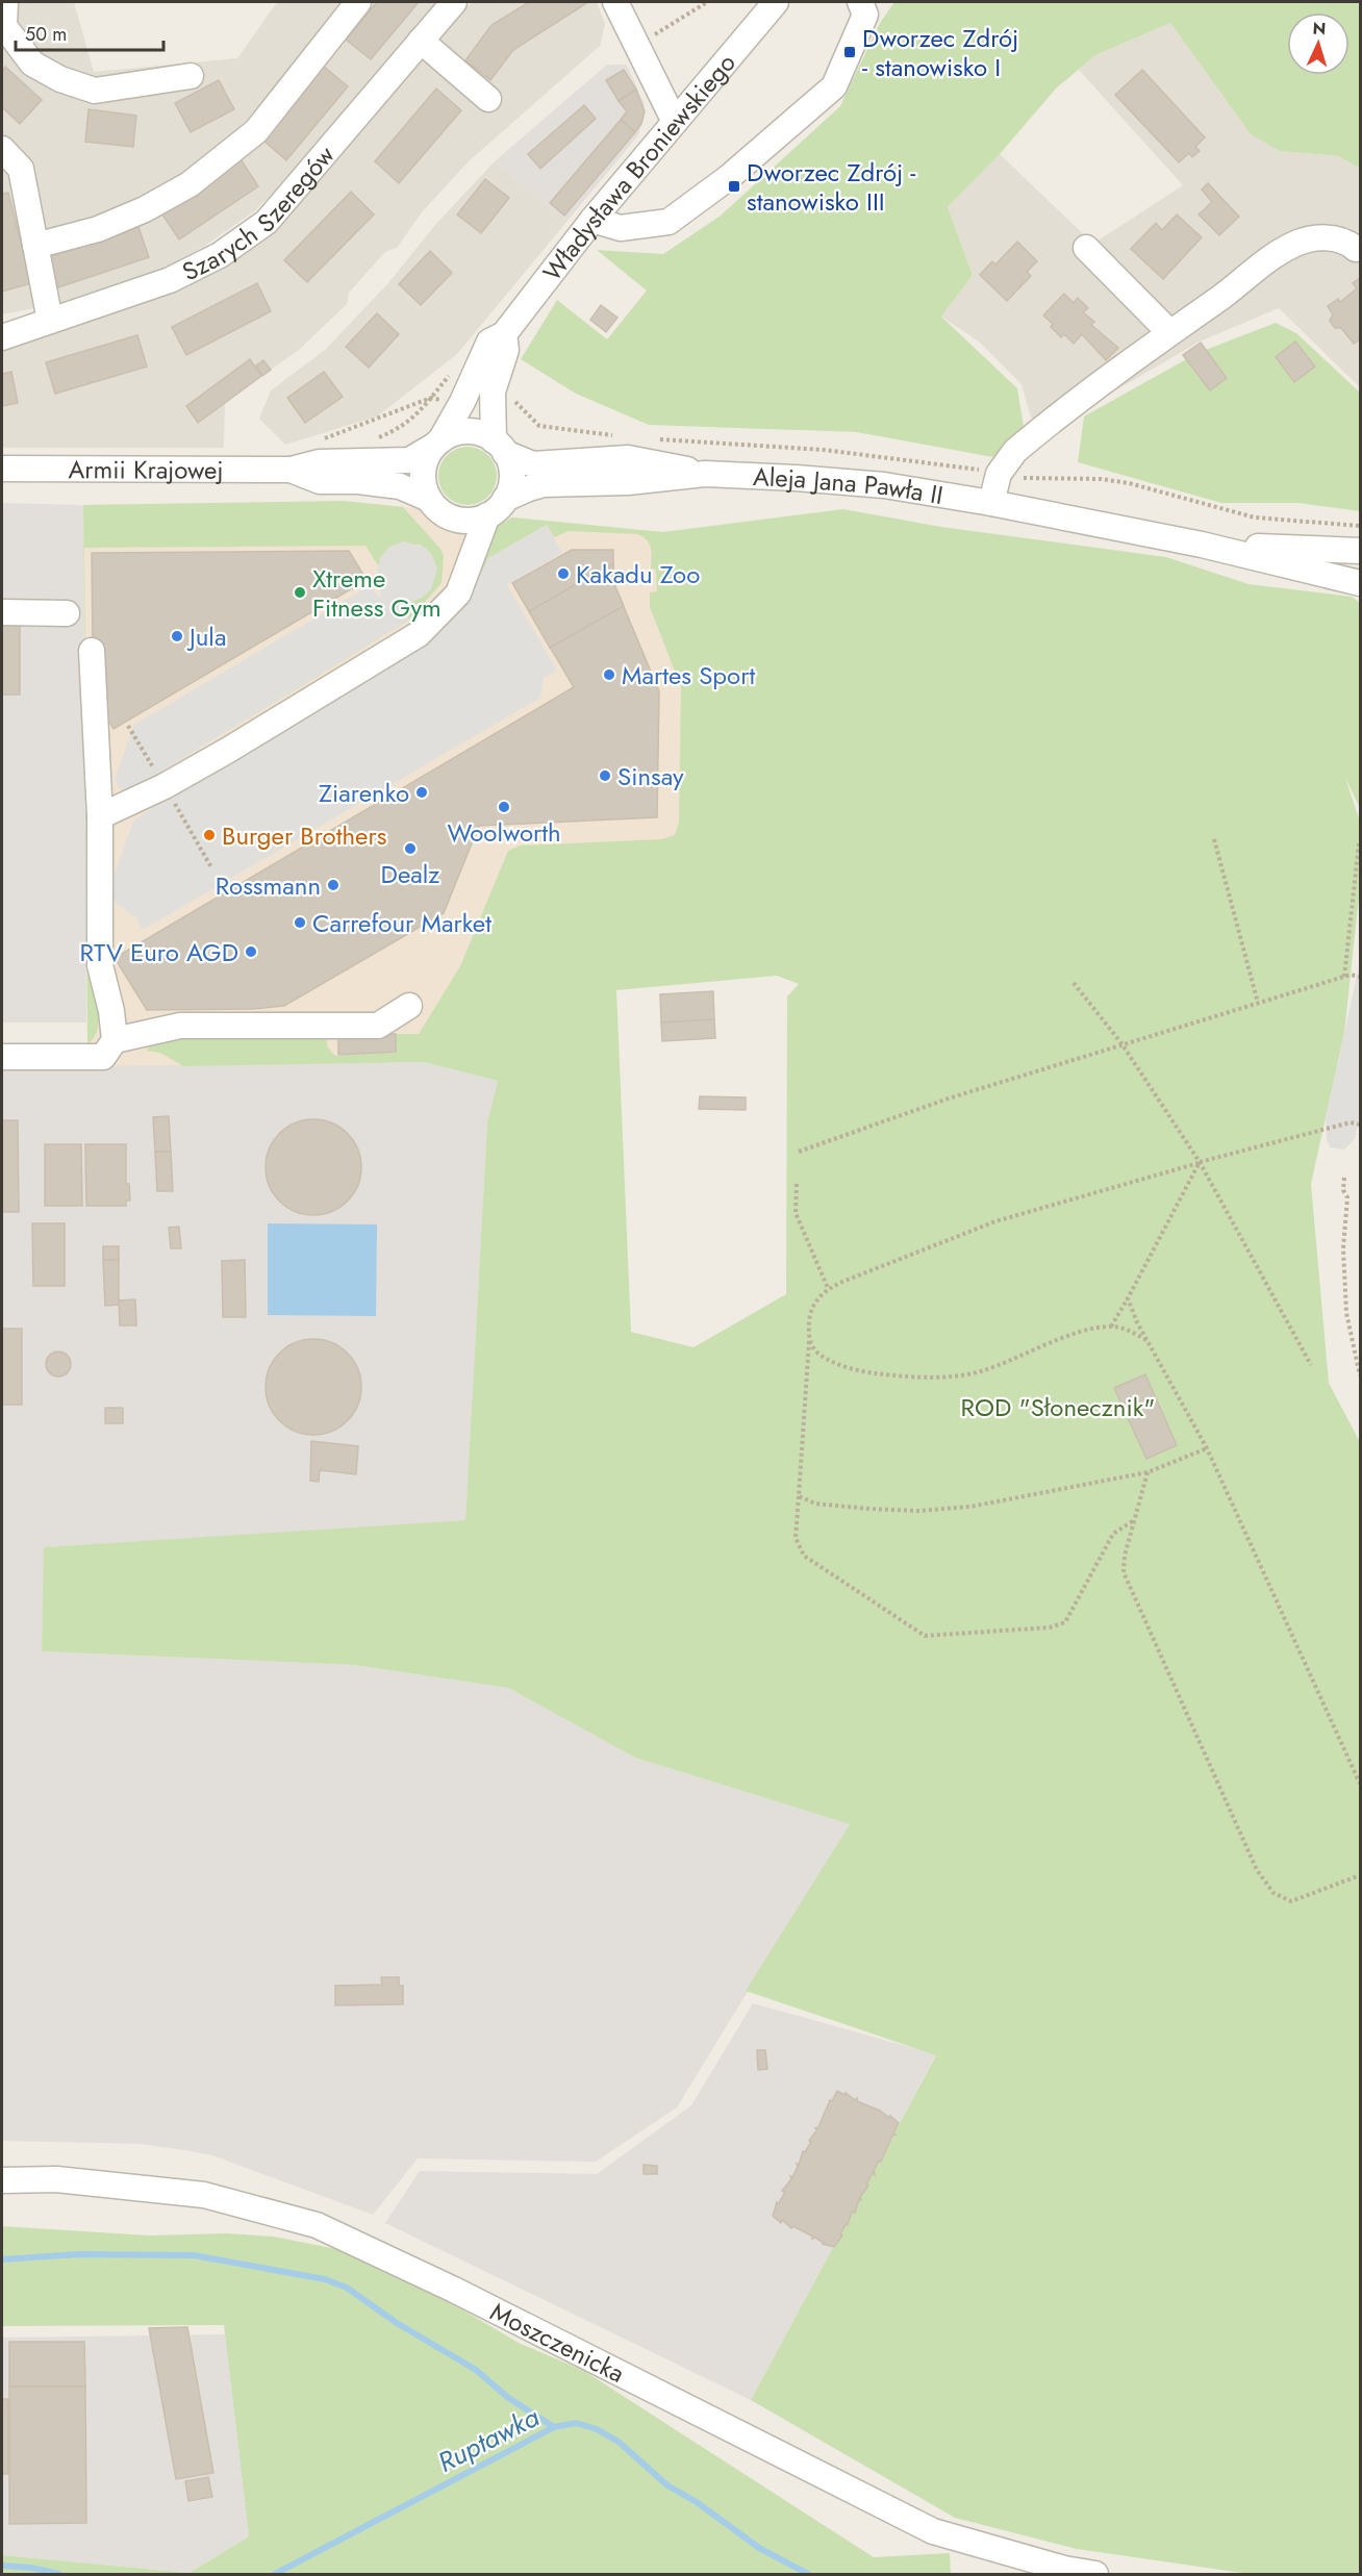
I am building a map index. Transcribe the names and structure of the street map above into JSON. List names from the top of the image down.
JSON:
{
  "streets": {
    "street": [
      "Władysława Broniewskiego",
      "Szarych Szeregów",
      "Armii Krajowej",
      "Aleja Jana Pawła II",
      "Moszczenicka"
    ]
  },
  "crossings": [
    ["Władysława Broniewskiego", "Armii Krajowej"],
    ["Władysława Broniewskiego", "Aleja Jana Pawła II"],
    ["Armii Krajowej", "Aleja Jana Pawła II"]
  ],
  "water": ["Ruptawka"],
  "parks": ["ROD \"Słonecznik\""],
  "places": {
    "transit": ["Dworzec Zdrój - stanowisko I", "Dworzec Zdrój - stanowisko III"],
    "other": [
      "Kakadu Zoo",
      "Xtreme Fitness Gym",
      "Jula",
      "Martes Sport",
      "Sinsay",
      "Ziarenko",
      "Woolworth",
      "Burger Brothers",
      "Dealz",
      "Rossmann",
      "Carrefour Market",
      "RTV Euro AGD"
    ]
  },
  "scale_bar": "50 m",
  "north": "top"
}
